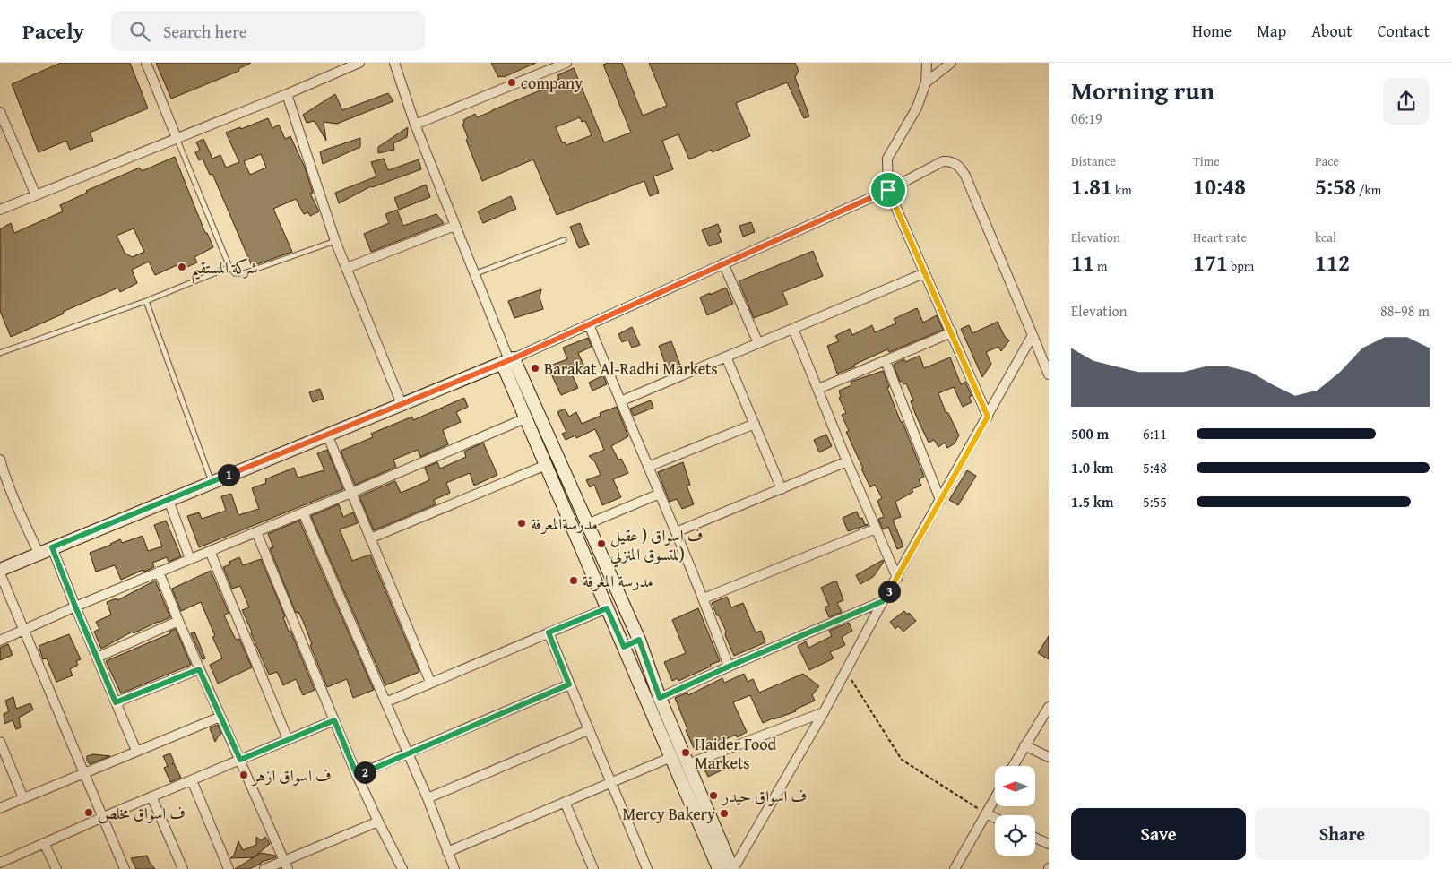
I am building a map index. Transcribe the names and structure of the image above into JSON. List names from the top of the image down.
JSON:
{
  "places": [
    "company",
    "شركة المستقيم",
    "Barakat Al-Radhi Markets",
    "مدرسةالمعرفة",
    "ف اسواق ( عقيل للتسوق المنزلي)",
    "مدرسة المعرفة",
    "Haider Food Markets",
    "ف اسواق ازهر",
    "ف اسواق حيدر",
    "ف اسواق مخلص",
    "Mercy Bakery"
  ],
  "north": "left",
  "page": {
    "header": "Pacely",
    "search": "Search here",
    "nav": [
      "Home",
      "Map",
      "About",
      "Contact"
    ],
    "heading": ["Morning run", "06:19"],
    "stats": [
      ["Distance", "1.81 km"],
      ["Time", "10:48"],
      ["Pace", "5:58 /km"],
      ["Elevation", "11 m"],
      ["Heart rate", "171 bpm"],
      ["kcal", "112"]
    ],
    "chart": ["Elevation", "88–98 m"],
    "list": [
      {
        "name": "500 m",
        "note": "6:11"
      },
      {
        "name": "1.0 km",
        "note": "5:48"
      },
      {
        "name": "1.5 km",
        "note": "5:55"
      }
    ],
    "pins": ["1", "3", "2"],
    "buttons": ["Save", "Share"]
  }
}
